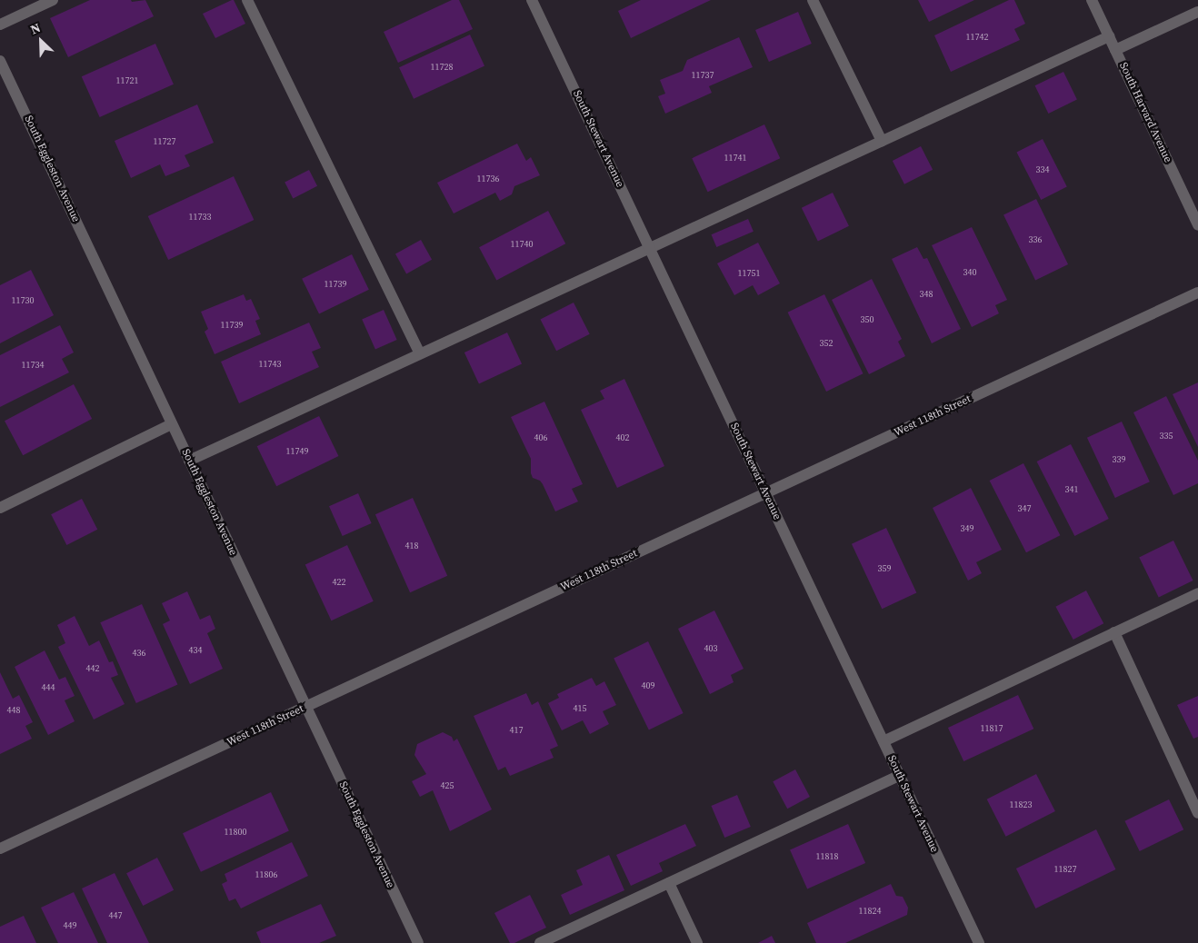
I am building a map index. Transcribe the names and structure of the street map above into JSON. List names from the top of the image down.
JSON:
{
  "streets": {
    "street": [
      "South Harvard Avenue",
      "South Stewart Avenue",
      "South Eggleston Avenue",
      "West 118th Street"
    ]
  },
  "crossings": [
    ["South Stewart Avenue", "West 118th Street"],
    ["South Eggleston Avenue", "West 118th Street"]
  ],
  "house_numbers": [
    "11742",
    "11728",
    "11737",
    "11721",
    "11727",
    "11741",
    "334",
    "11736",
    "11733",
    "336",
    "11740",
    "340",
    "11751",
    "11739",
    "348",
    "11730",
    "350",
    "11739",
    "352",
    "11743",
    "11734",
    "335",
    "406",
    "402",
    "11749",
    "339",
    "341",
    "347",
    "349",
    "418",
    "359",
    "422",
    "403",
    "434",
    "436",
    "442",
    "409",
    "444",
    "415",
    "448",
    "11817",
    "417",
    "425",
    "11823",
    "11800",
    "11818",
    "11827",
    "11806",
    "11824",
    "447",
    "449"
  ],
  "north": "top left"
}
